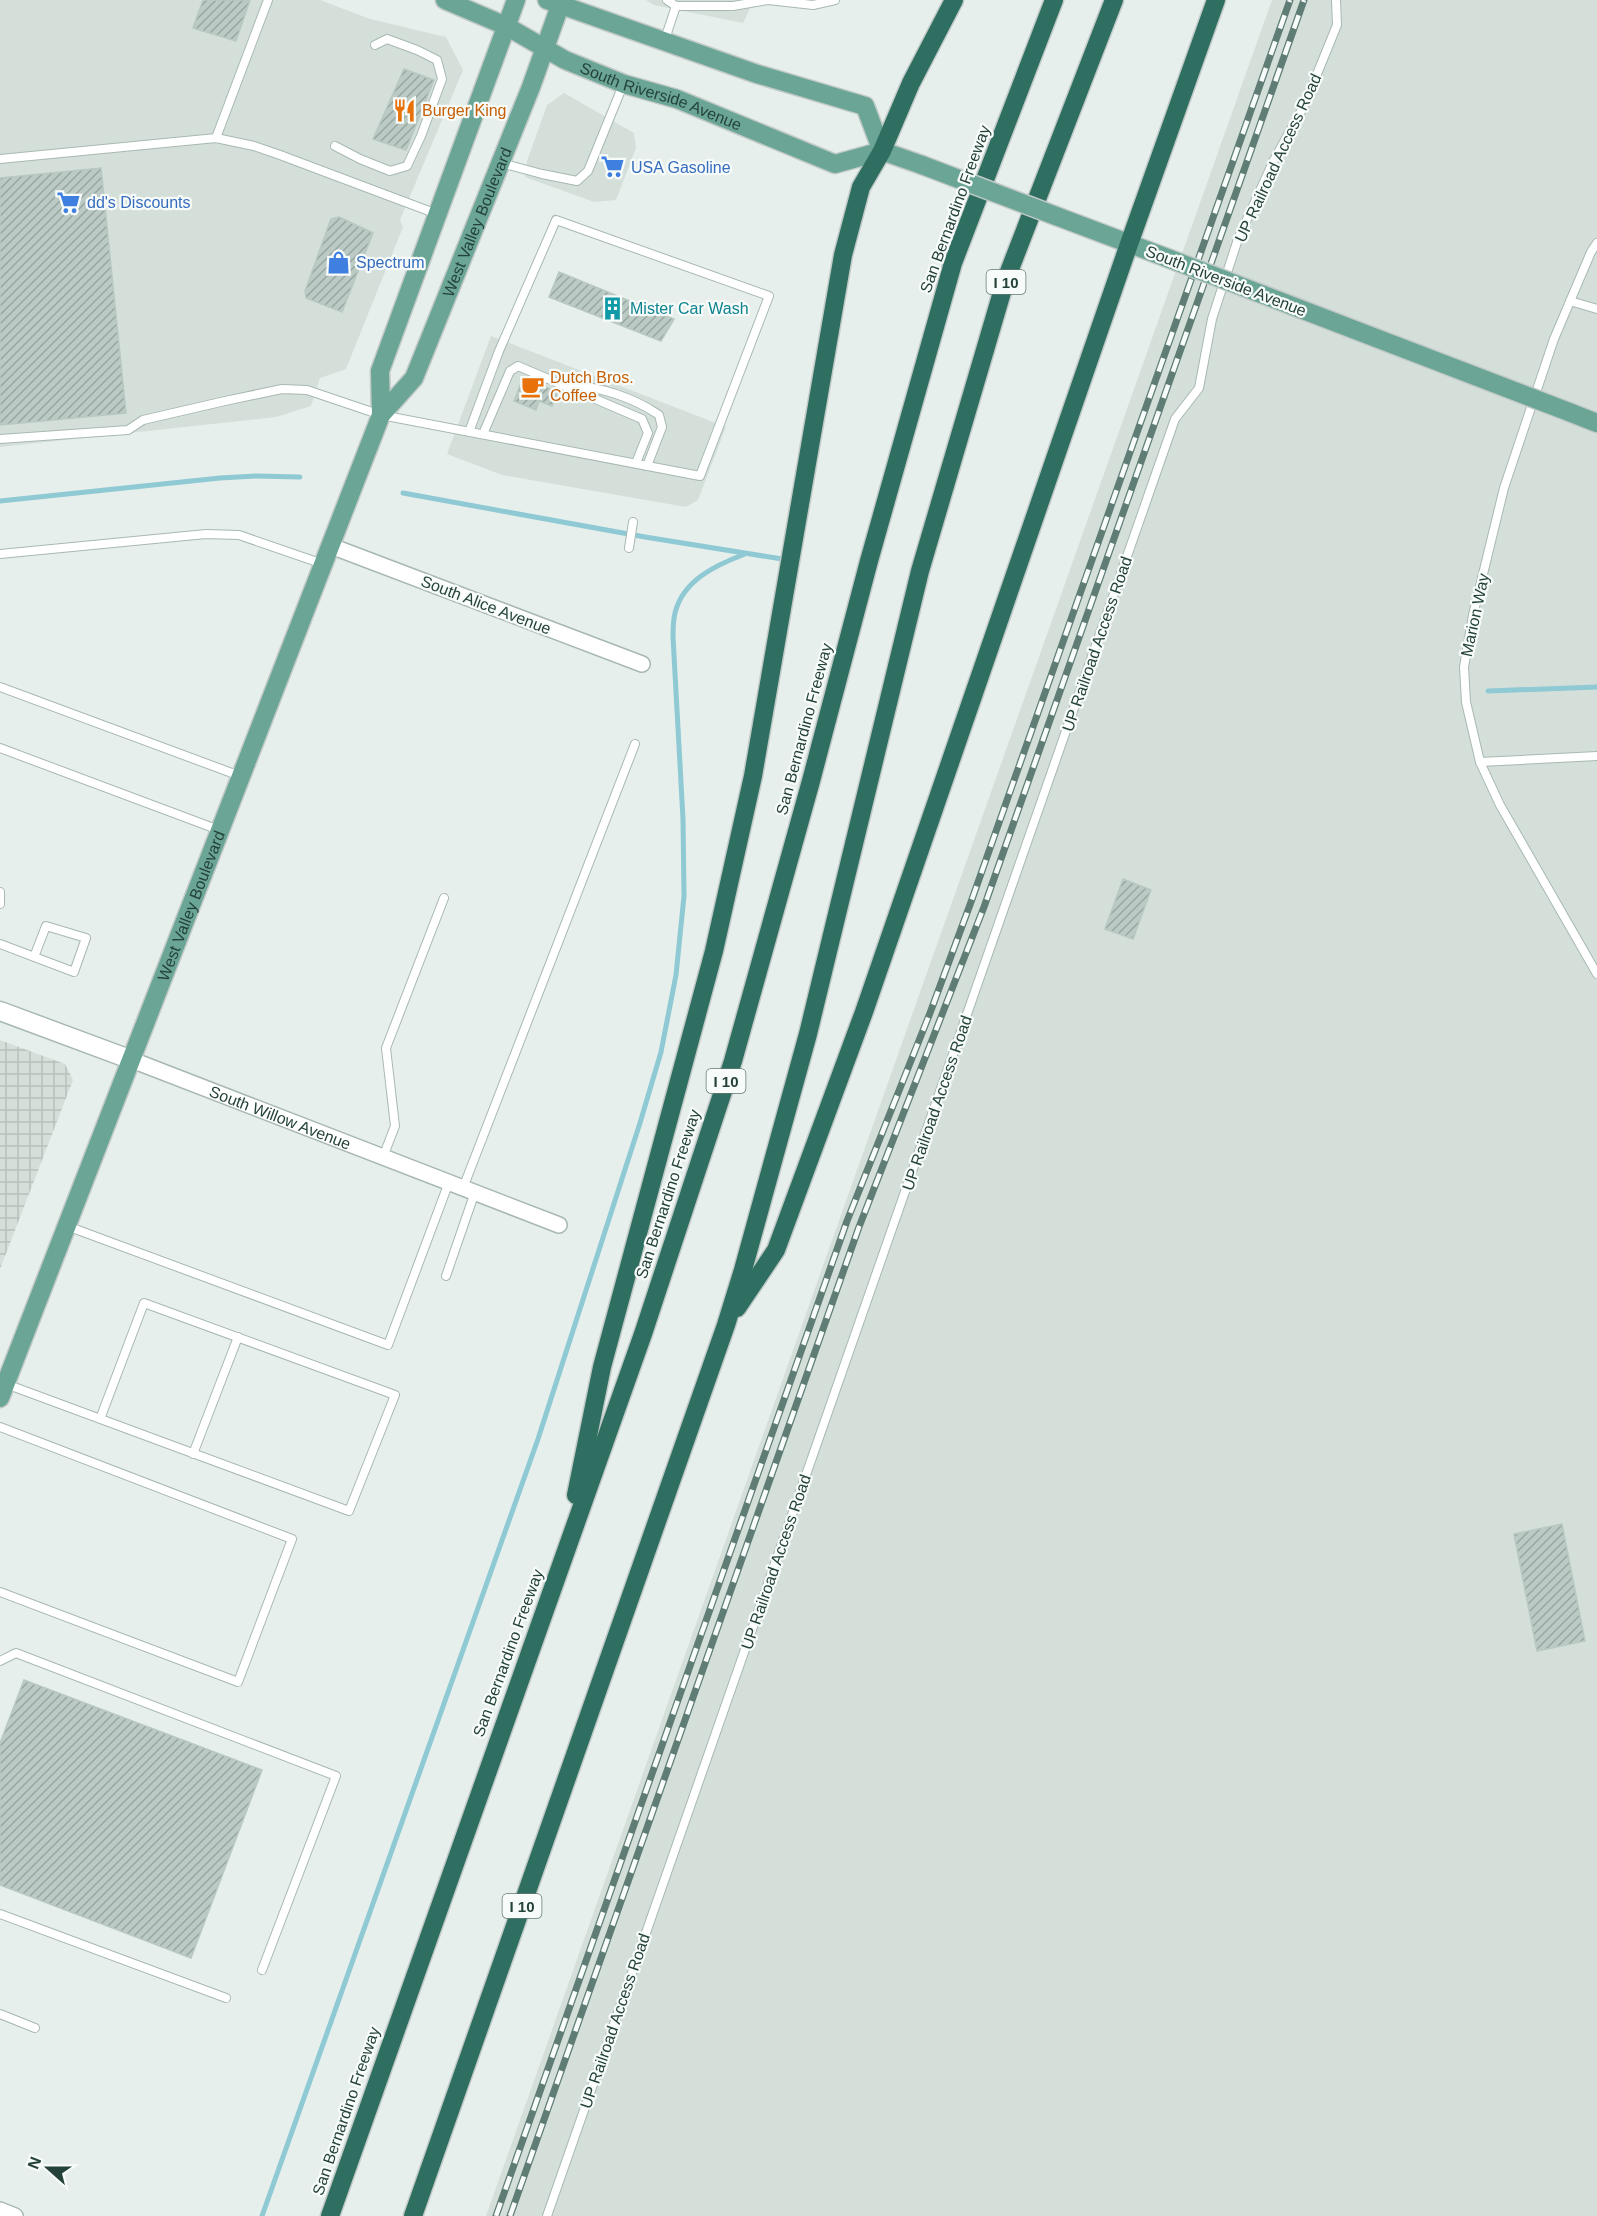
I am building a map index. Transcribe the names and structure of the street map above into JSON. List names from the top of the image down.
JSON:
{
  "streets": {
    "highway": ["San Bernardino Freeway", "I 10"],
    "main road": ["South Riverside Avenue", "West Valley Boulevard"],
    "street": ["South Alice Avenue", "South Willow Avenue"],
    "lane": ["UP Railroad Access Road", "Marion Way"]
  },
  "crossings": [
    ["South Riverside Avenue", "West Valley Boulevard"],
    ["West Valley Boulevard", "South Alice Avenue"],
    ["West Valley Boulevard", "South Willow Avenue"]
  ],
  "places": {
    "restaurant": ["Burger King"],
    "supermarket": ["USA Gasoline", "dd's Discounts"],
    "shop": ["Spectrum"],
    "building": ["Mister Car Wash"],
    "cafe": ["Dutch Bros. Coffee"]
  },
  "north": "left"
}
